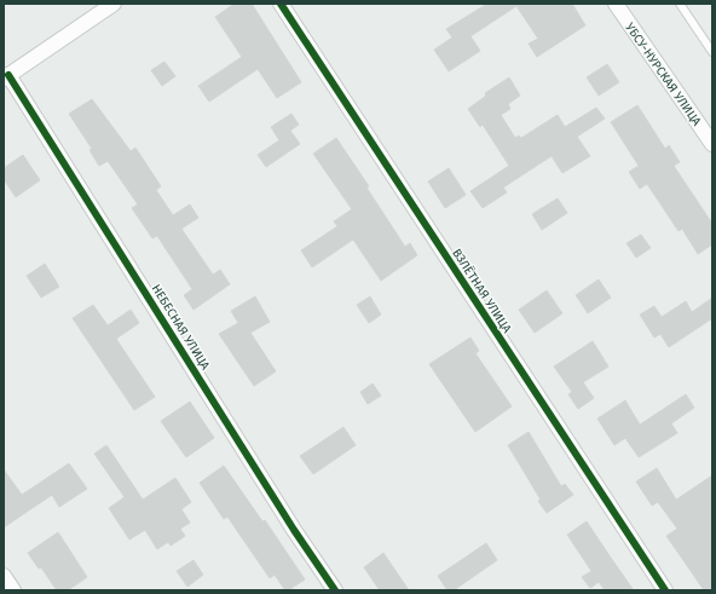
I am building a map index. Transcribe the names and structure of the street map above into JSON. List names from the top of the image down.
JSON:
{
  "streets": {
    "street": ["УБСУ-НУРСКАЯ УЛИЦА", "ВЗЛЁТНАЯ УЛИЦА", "НЕБЕСНАЯ УЛИЦА"]
  }
}
